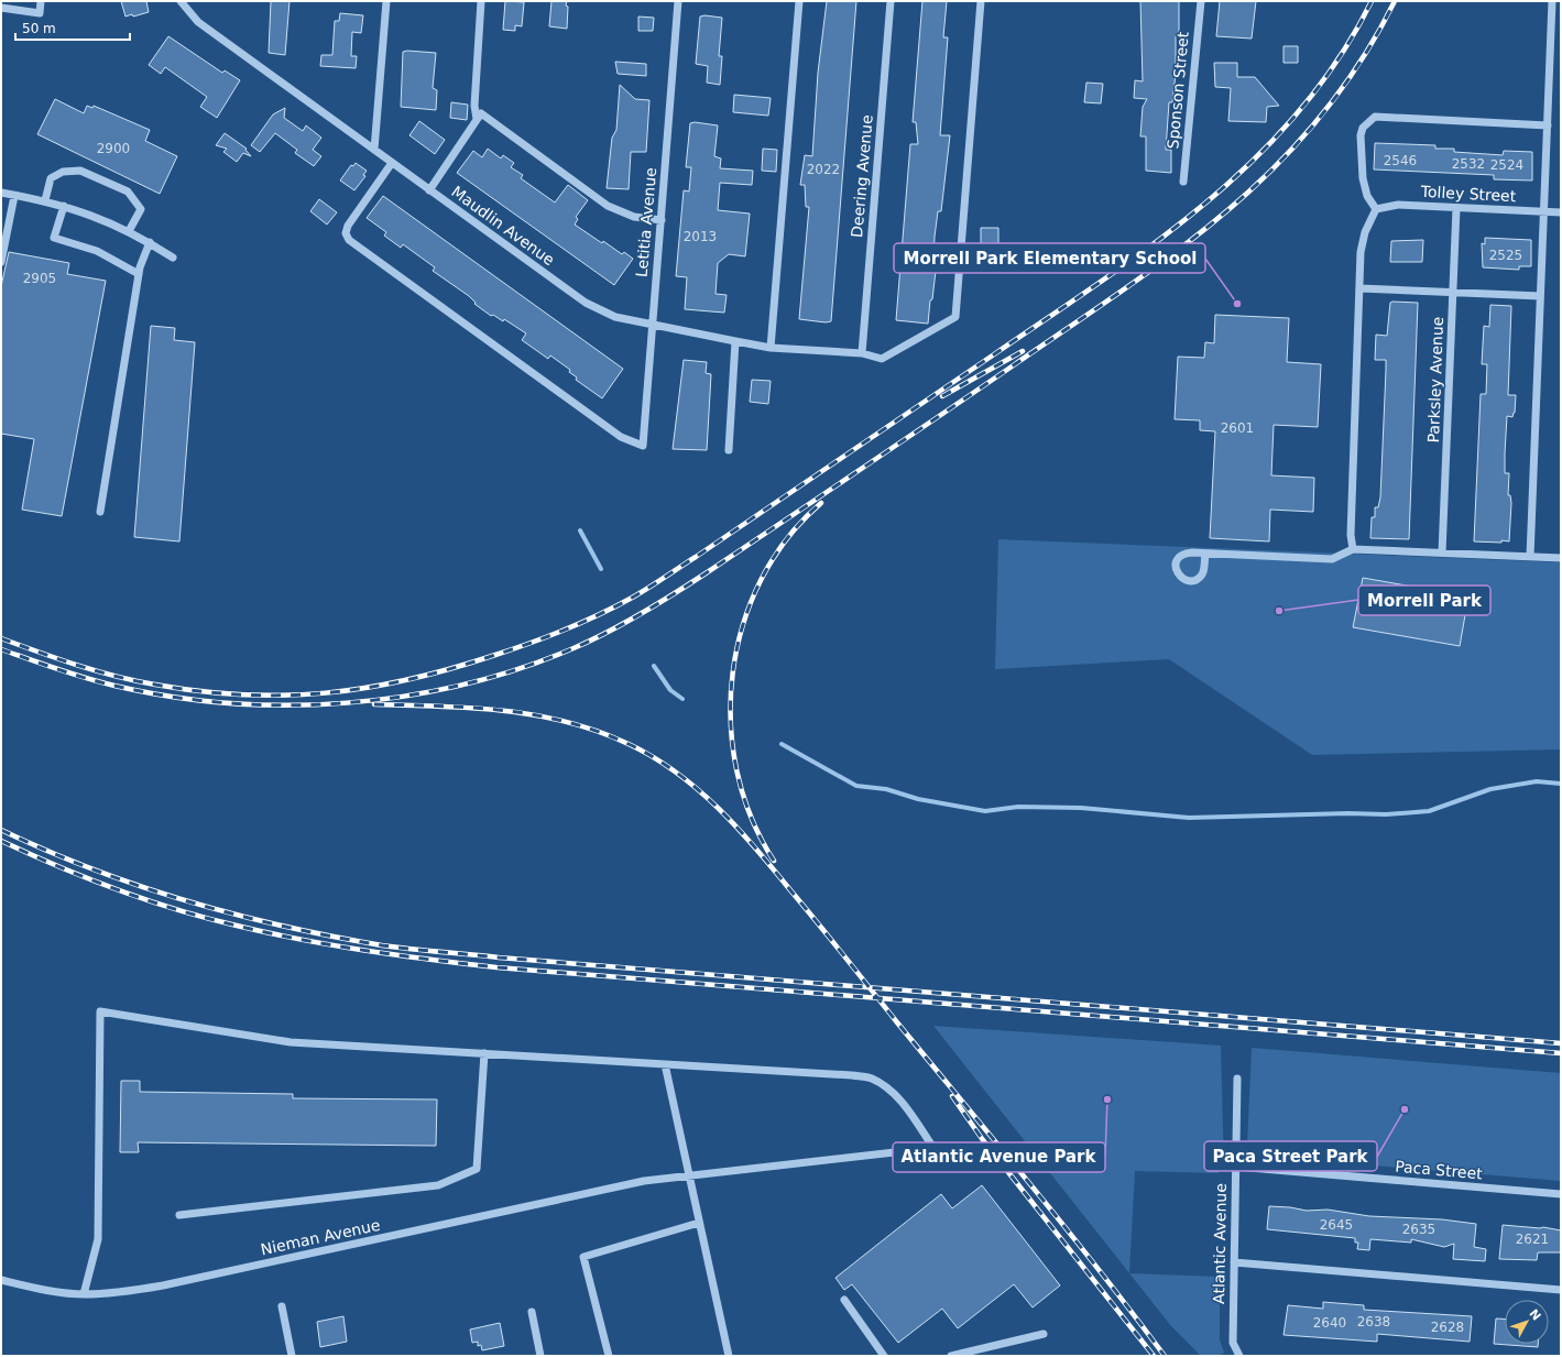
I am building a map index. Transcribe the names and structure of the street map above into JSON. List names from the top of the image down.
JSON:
{
  "streets": {
    "street": [
      "Sponson Street",
      "Deering Avenue",
      "Tolley Street",
      "Letitia Avenue",
      "Maudlin Avenue",
      "Parksley Avenue",
      "Paca Street",
      "Nieman Avenue",
      "Atlantic Avenue"
    ]
  },
  "crossings": [
    ["Deering Avenue", "Maudlin Avenue"],
    ["Tolley Street", "Parksley Avenue"],
    ["Letitia Avenue", "Maudlin Avenue"],
    ["Paca Street", "Atlantic Avenue"]
  ],
  "places": [
    "Morrell Park Elementary School",
    "Morrell Park",
    "Atlantic Avenue Park",
    "Paca Street Park"
  ],
  "house_numbers": [
    "2900",
    "2546",
    "2532",
    "2524",
    "2022",
    "2013",
    "2525",
    "2905",
    "2601",
    "2645",
    "2635",
    "2621",
    "2638",
    "2640",
    "2628"
  ],
  "scale_bar": "50 m",
  "north": "top right"
}
